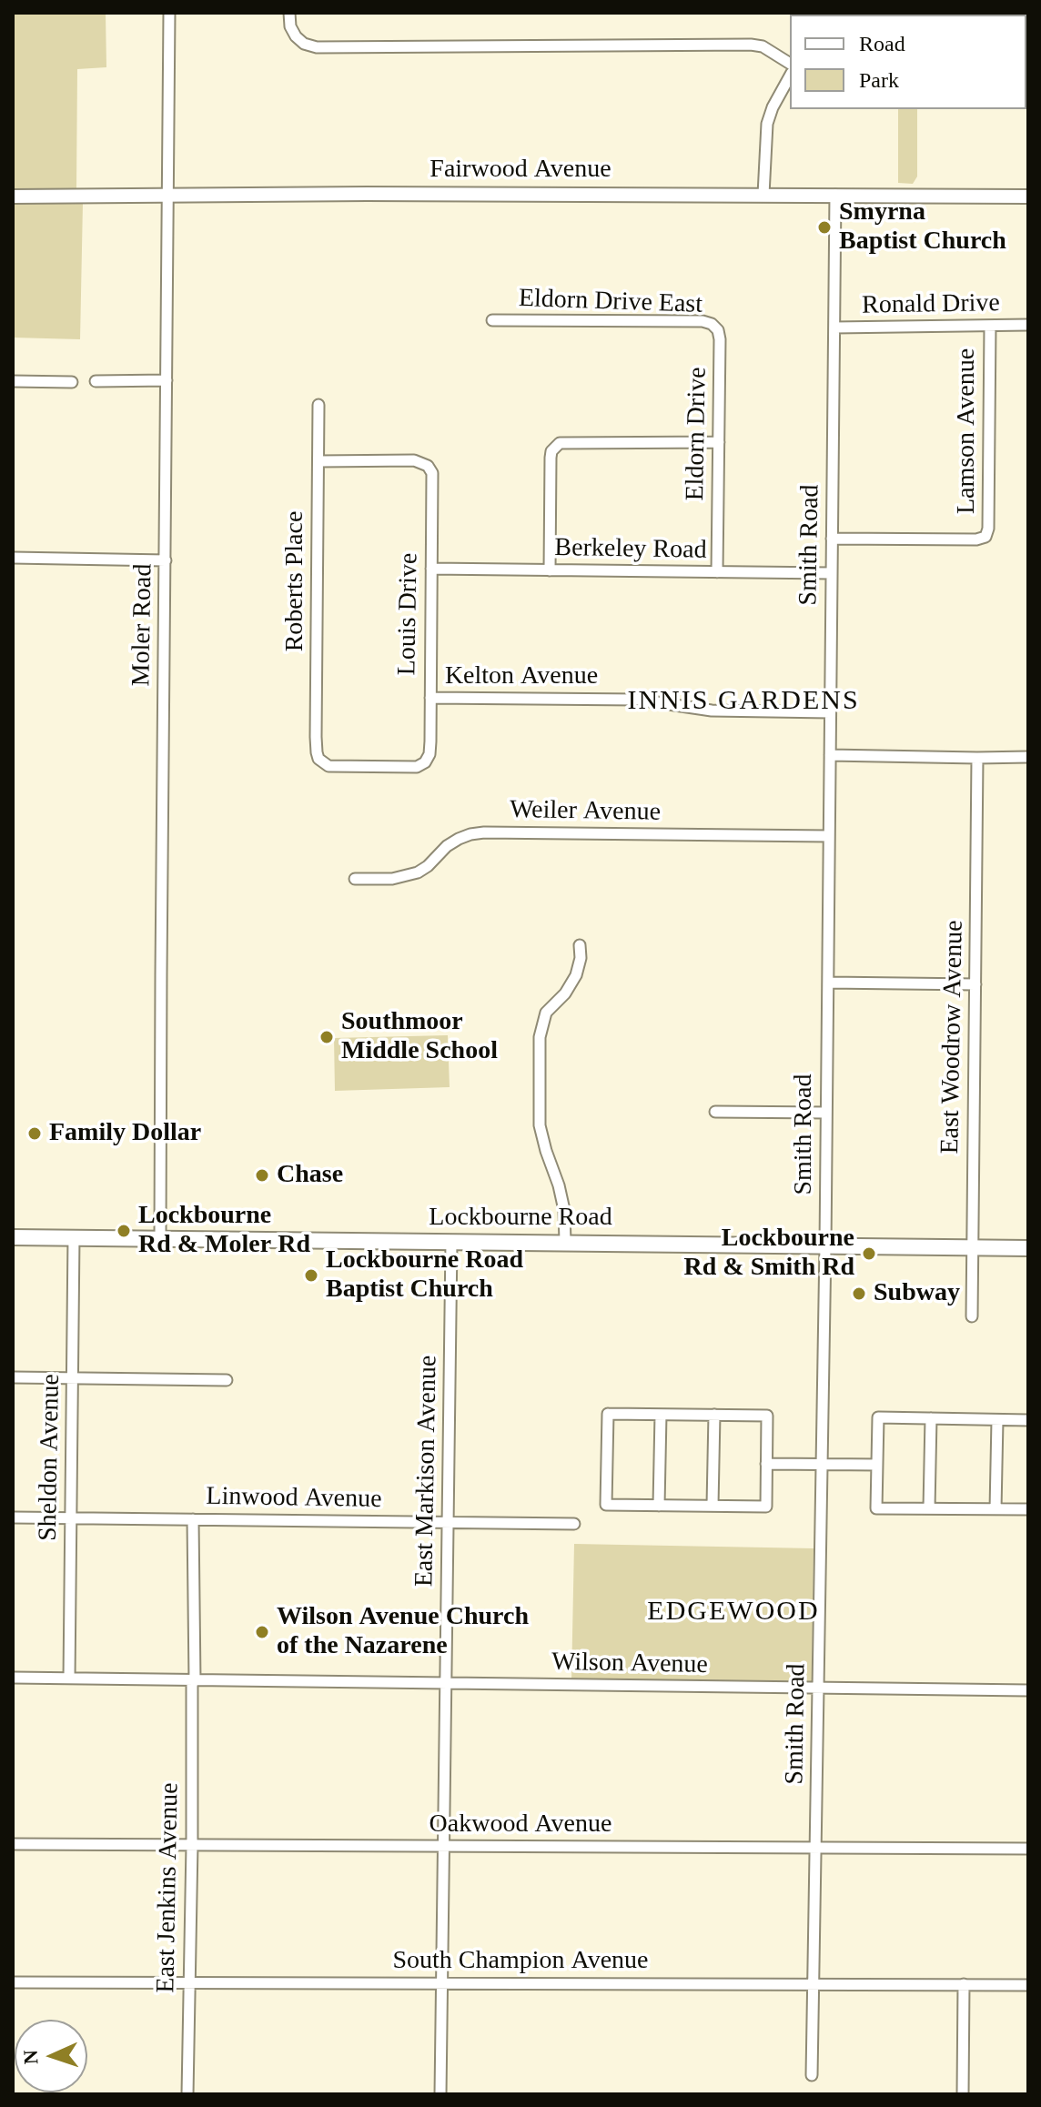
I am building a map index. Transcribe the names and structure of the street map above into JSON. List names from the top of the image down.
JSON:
{
  "streets": {
    "main road": ["Lockbourne Road"],
    "street": [
      "Fairwood Avenue",
      "Eldorn Drive East",
      "Ronald Drive",
      "Lamson Avenue",
      "Eldorn Drive",
      "Smith Road",
      "Berkeley Road",
      "Roberts Place",
      "Louis Drive",
      "Moler Road",
      "Kelton Avenue",
      "Weiler Avenue",
      "East Woodrow Avenue",
      "Sheldon Avenue",
      "East Markison Avenue",
      "Linwood Avenue",
      "Wilson Avenue",
      "Oakwood Avenue",
      "East Jenkins Avenue",
      "South Champion Avenue"
    ]
  },
  "crossings": [
    ["Fairwood Avenue", "Smith Road"],
    ["Fairwood Avenue", "Moler Road"],
    ["Eldorn Drive East", "Eldorn Drive"],
    ["Ronald Drive", "Lamson Avenue"],
    ["Ronald Drive", "Smith Road"],
    ["Lamson Avenue", "Smith Road"],
    ["Eldorn Drive", "Berkeley Road"],
    ["Smith Road", "Berkeley Road"],
    ["Smith Road", "Kelton Avenue"],
    ["Smith Road", "Weiler Avenue"],
    ["Smith Road", "Lockbourne Road"],
    ["Smith Road", "Wilson Avenue"],
    ["Smith Road", "Oakwood Avenue"],
    ["Smith Road", "South Champion Avenue"],
    ["Berkeley Road", "Louis Drive"],
    ["Roberts Place", "Louis Drive"],
    ["Louis Drive", "Kelton Avenue"],
    ["Moler Road", "Lockbourne Road"],
    ["East Woodrow Avenue", "Lockbourne Road"],
    ["Lockbourne Road", "Sheldon Avenue"],
    ["Lockbourne Road", "East Markison Avenue"],
    ["Sheldon Avenue", "Linwood Avenue"],
    ["Sheldon Avenue", "Wilson Avenue"],
    ["East Markison Avenue", "Linwood Avenue"],
    ["East Markison Avenue", "Wilson Avenue"],
    ["East Markison Avenue", "Oakwood Avenue"],
    ["East Markison Avenue", "South Champion Avenue"],
    ["Linwood Avenue", "East Jenkins Avenue"],
    ["Wilson Avenue", "East Jenkins Avenue"],
    ["Oakwood Avenue", "East Jenkins Avenue"],
    ["East Jenkins Avenue", "South Champion Avenue"]
  ],
  "districts": ["INNIS GARDENS", "EDGEWOOD"],
  "places": [
    "Smyrna Baptist Church",
    "Southmoor Middle School",
    "Family Dollar",
    "Chase",
    "Lockbourne Rd & Moler Rd",
    "Lockbourne Rd & Smith Rd",
    "Lockbourne Road Baptist Church",
    "Subway",
    "Wilson Avenue Church of the Nazarene"
  ],
  "legend": ["Road", "Park"],
  "north": "left"
}
